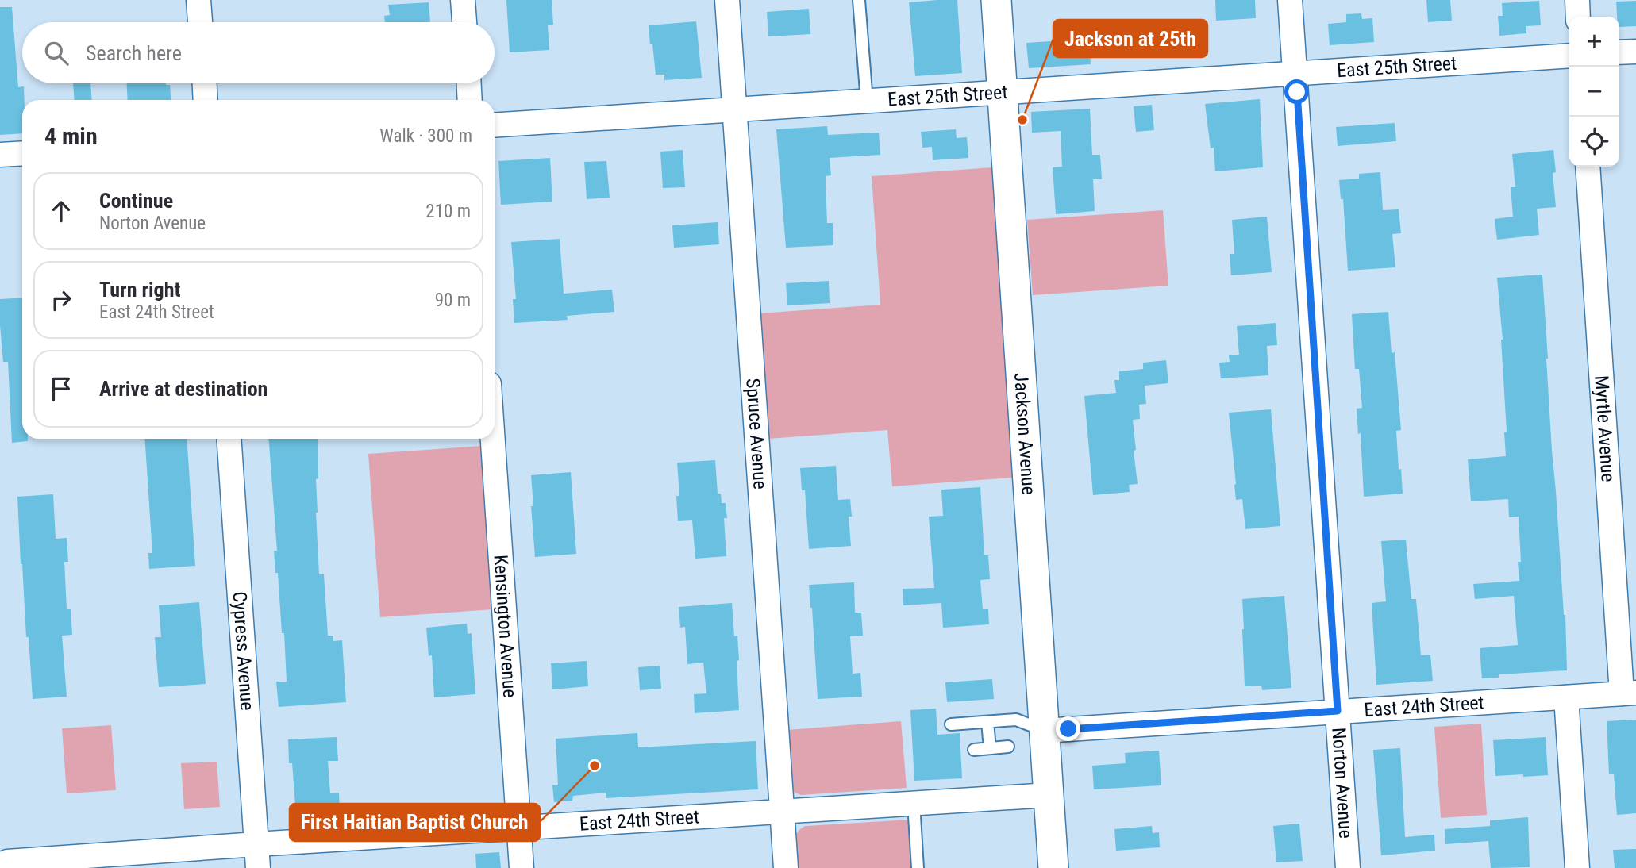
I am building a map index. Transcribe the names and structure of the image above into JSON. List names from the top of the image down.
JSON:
{
  "streets": {
    "street": [
      "East 25th Street",
      "Myrtle Avenue",
      "Spruce Avenue",
      "Jackson Avenue",
      "Kensington Avenue",
      "Cypress Avenue",
      "East 24th Street",
      "Norton Avenue"
    ]
  },
  "crossings": [
    ["East 25th Street", "Spruce Avenue"],
    ["East 25th Street", "Jackson Avenue"],
    ["East 25th Street", "Norton Avenue"],
    ["Myrtle Avenue", "East 24th Street"],
    ["Spruce Avenue", "East 24th Street"],
    ["Jackson Avenue", "East 24th Street"],
    ["Kensington Avenue", "East 24th Street"],
    ["Cypress Avenue", "East 24th Street"],
    ["East 24th Street", "Norton Avenue"]
  ],
  "places": ["Jackson at 25th", "First Haitian Baptist Church"],
  "page": {
    "map_buttons": ["+", "−"],
    "search": "Search here",
    "heading": ["4 min", "Walk · 300 m"],
    "list": [
      ["Continue", "Norton Avenue", "210 m"],
      ["Turn right", "East 24th Street", "90 m"],
      "Arrive at destination"
    ]
  }
}
